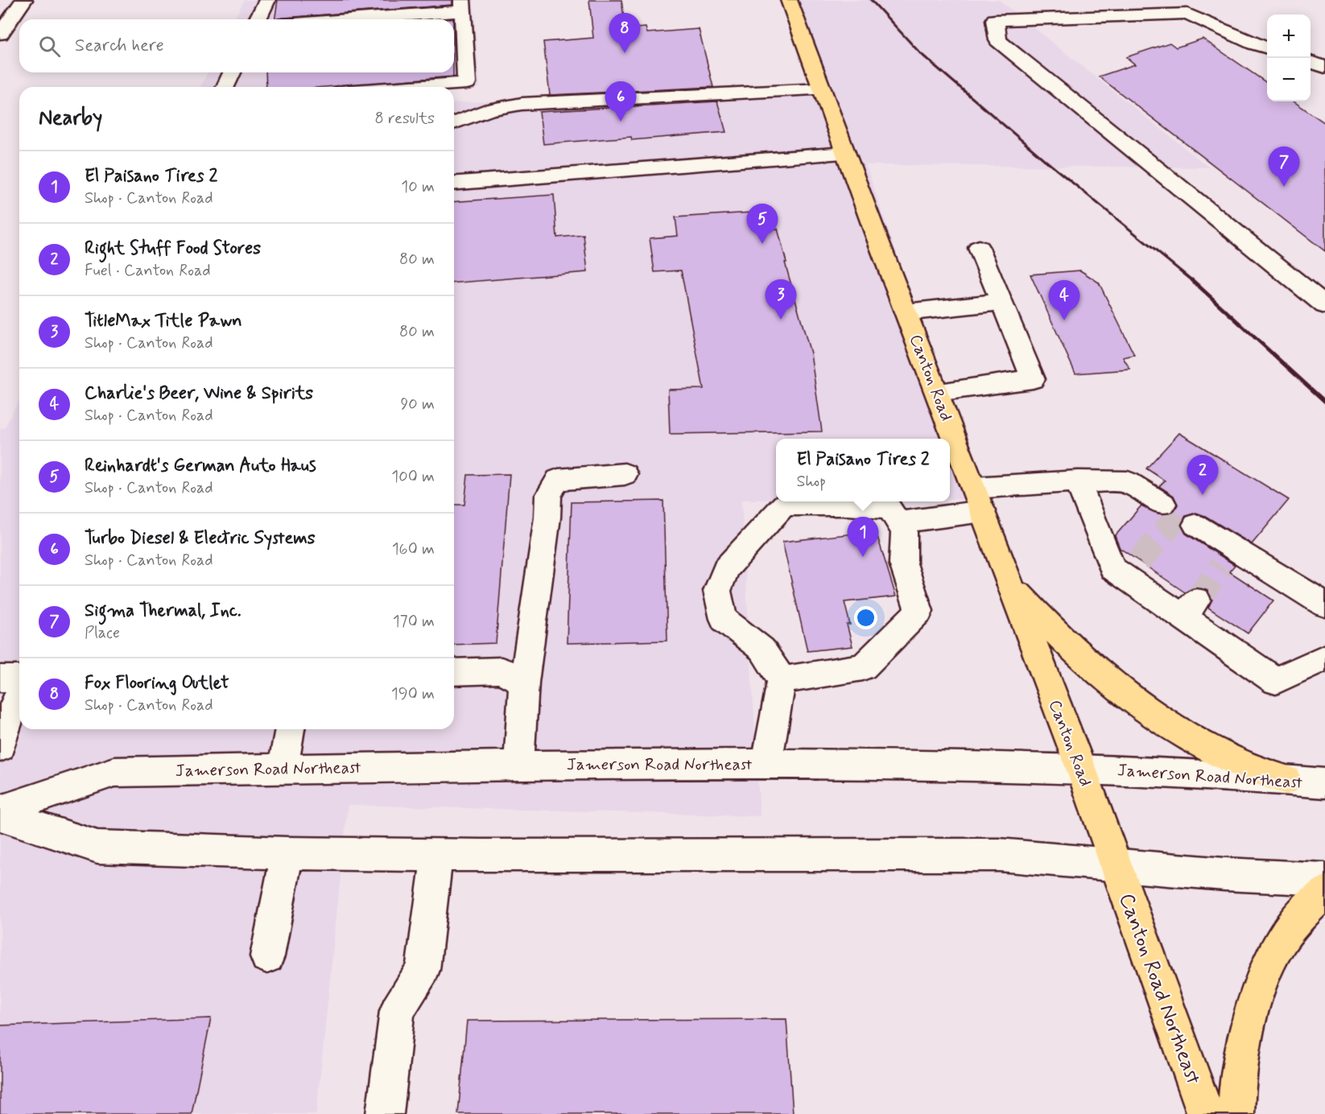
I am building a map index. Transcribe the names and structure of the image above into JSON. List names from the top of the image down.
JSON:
{
  "streets": {
    "main road": ["Canton Road", "Canton Road Northeast"],
    "street": ["Jamerson Road Northeast"]
  },
  "crossings": [
    ["Canton Road", "Jamerson Road Northeast"],
    ["Canton Road", "Canton Road Northeast"]
  ],
  "page": {
    "pins": [
      "8",
      "6",
      "7",
      "5",
      "3",
      "4",
      "2",
      "1"
    ],
    "map_buttons": ["+", "−"],
    "search": "Search here",
    "heading": ["Nearby", "8 results"],
    "list": [
      {
        "mark": "1",
        "name": "El Paisano Tires 2",
        "note": "Shop · Canton Road",
        "value": "10 m"
      },
      {
        "mark": "2",
        "name": "Right Stuff Food Stores",
        "note": "Fuel · Canton Road",
        "value": "80 m"
      },
      {
        "mark": "3",
        "name": "TitleMax Title Pawn",
        "note": "Shop · Canton Road",
        "value": "80 m"
      },
      {
        "mark": "4",
        "name": "Charlie's Beer, Wine & Spirits",
        "note": "Shop · Canton Road",
        "value": "90 m"
      },
      {
        "mark": "5",
        "name": "Reinhardt's German Auto Haus",
        "note": "Shop · Canton Road",
        "value": "100 m"
      },
      {
        "mark": "6",
        "name": "Turbo Diesel & Electric Systems",
        "note": "Shop · Canton Road",
        "value": "160 m"
      },
      {
        "mark": "7",
        "name": "Sigma Thermal, Inc.",
        "note": "Place",
        "value": "170 m"
      },
      {
        "mark": "8",
        "name": "Fox Flooring Outlet",
        "note": "Shop · Canton Road",
        "value": "190 m"
      }
    ],
    "popup": ["El Paisano Tires 2", "Shop"]
  }
}
